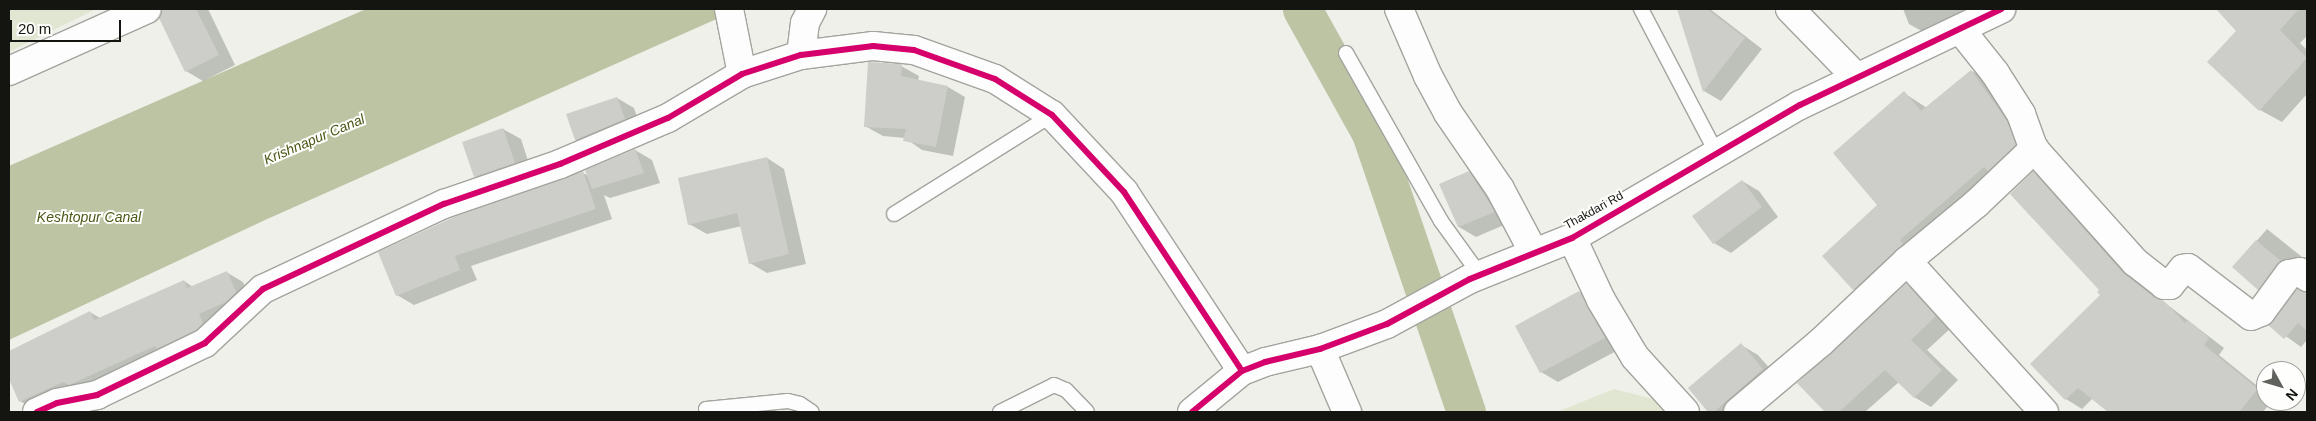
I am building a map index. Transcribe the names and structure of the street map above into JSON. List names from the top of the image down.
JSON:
{
  "streets": {
    "street": ["Thakdari Rd"]
  },
  "water": ["Krishnapur Canal", "Keshtopur Canal"],
  "scale_bar": "20 m",
  "north": "bottom right"
}
